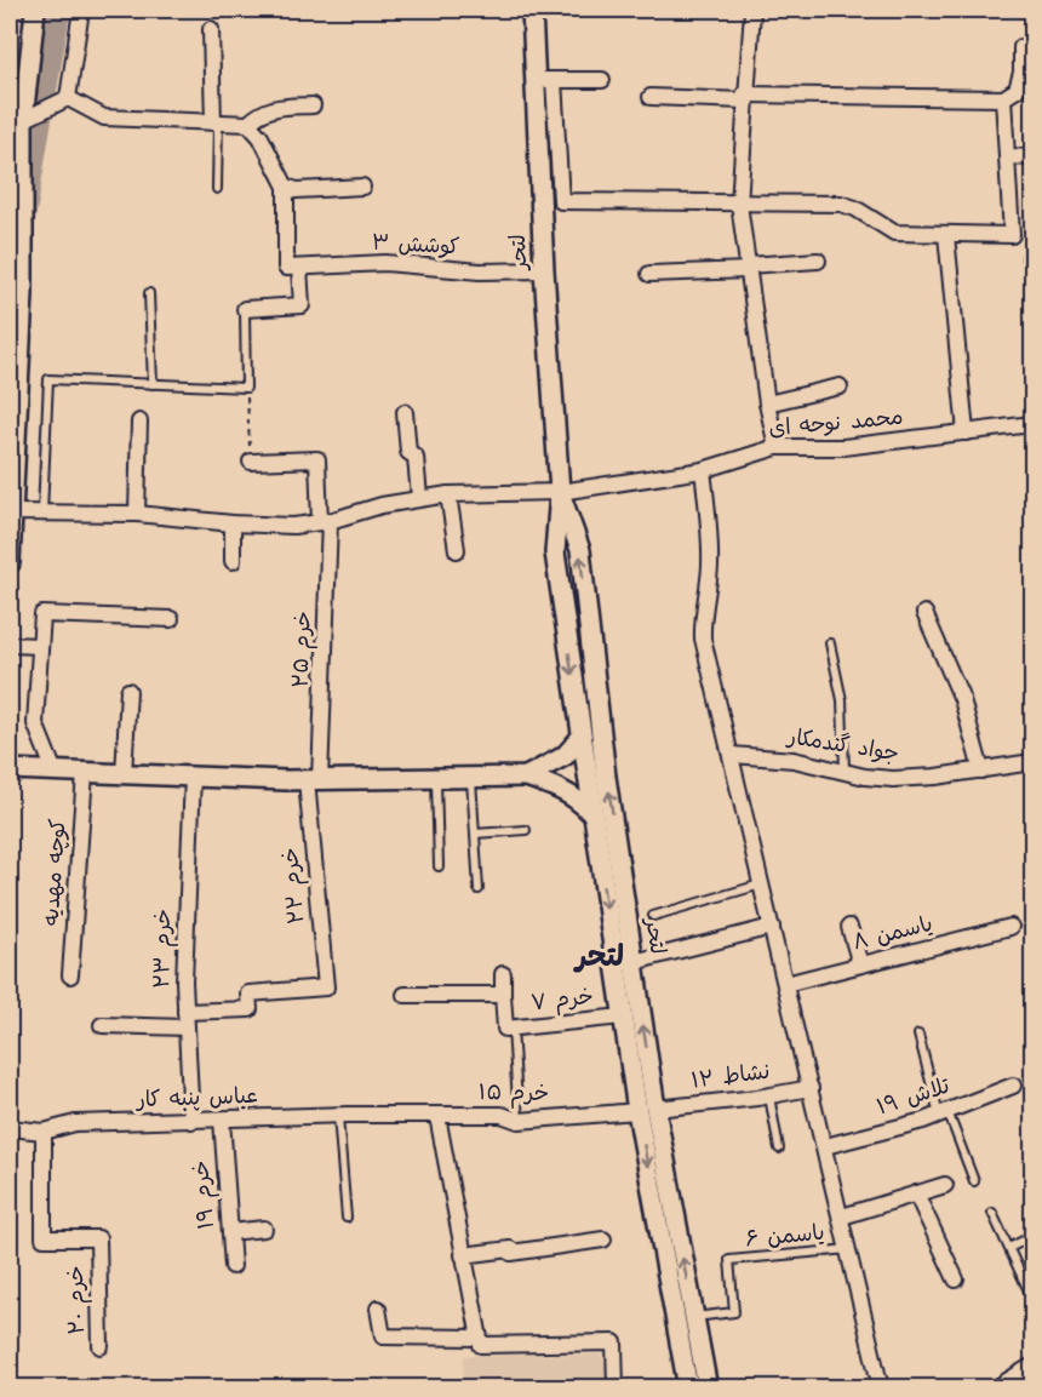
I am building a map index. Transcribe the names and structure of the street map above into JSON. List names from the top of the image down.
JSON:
{
  "streets": {
    "street": [
      "کوشش ۳",
      "لتحر",
      "محمد نوحه ای",
      "خرم ۲۵",
      "جواد گندمکار",
      "کوچه مهدیه",
      "خرم ۲۲",
      "یاسمن ۸",
      "خرم ۲۳",
      "خرم ۷",
      "نشاط ۱۲",
      "خرم ۱۵",
      "تلاش ۱۹",
      "عباس پنبه کار",
      "خرم ۱۹",
      "خرم ۲۰"
    ],
    "lane": ["یاسمن ۶"]
  },
  "crossings": [
    ["کوشش ۳", "لتحر"],
    ["لتحر", "محمد نوحه ای"],
    ["لتحر", "خرم ۷"],
    ["لتحر", "نشاط ۱۲"],
    ["لتحر", "خرم ۱۵"],
    ["لتحر", "یاسمن ۶"],
    ["محمد نوحه ای", "خرم ۲۵"],
    ["خرم ۲۵", "خرم ۲۲"],
    ["خرم ۲۲", "خرم ۲۳"],
    ["خرم ۲۳", "عباس پنبه کار"],
    ["نشاط ۱۲", "خرم ۱۵"],
    ["خرم ۱۵", "عباس پنبه کار"],
    ["عباس پنبه کار", "خرم ۱۹"],
    ["عباس پنبه کار", "خرم ۲۰"]
  ],
  "districts": ["لتحر"]
}
